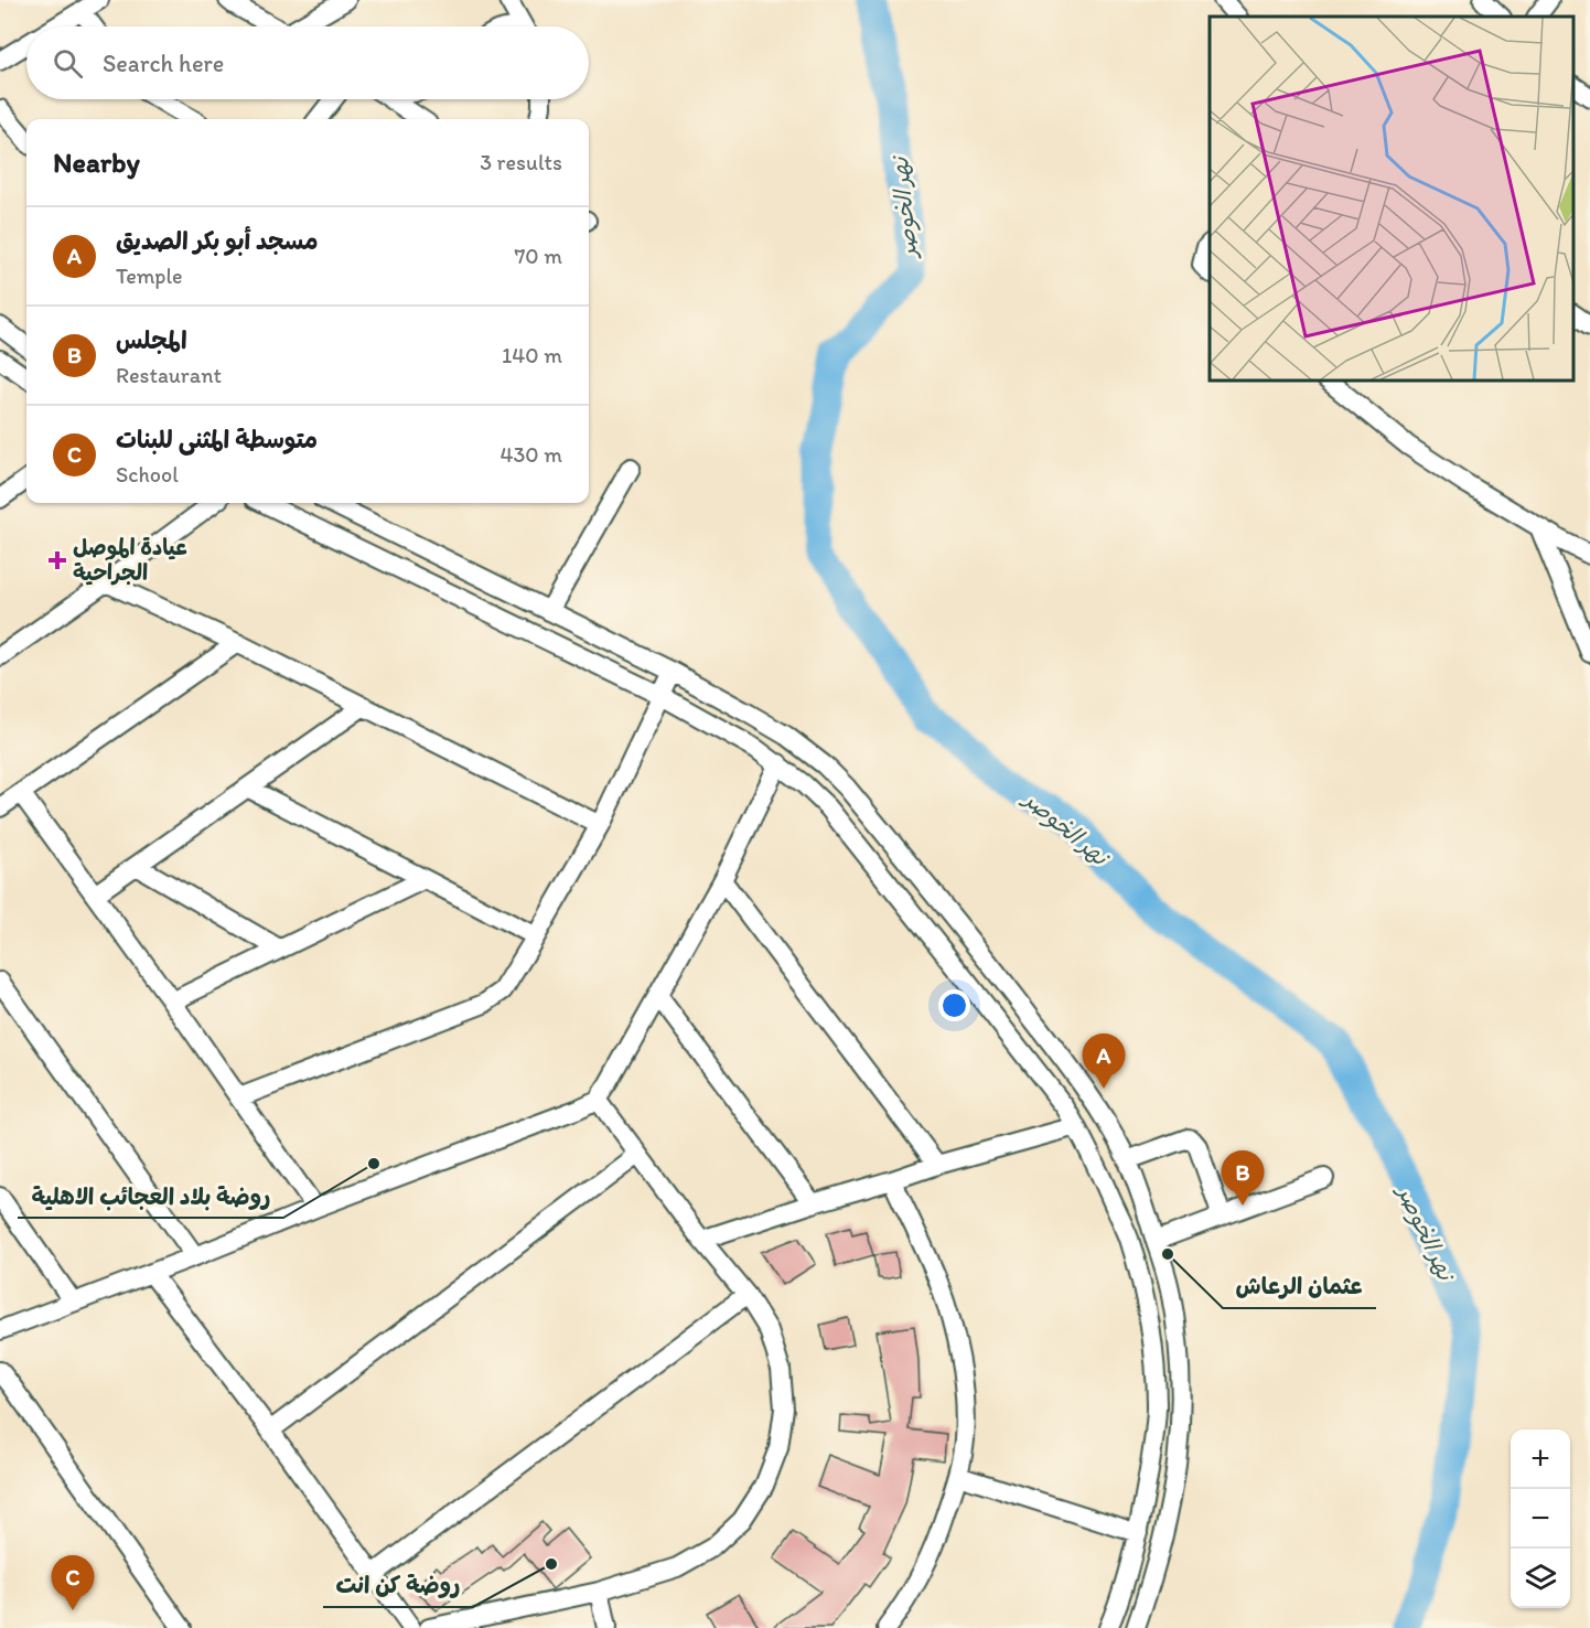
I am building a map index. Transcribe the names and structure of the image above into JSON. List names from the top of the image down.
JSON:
{
  "water": ["نهر الخوصر"],
  "places": {
    "health": ["عيادة الموصل الجراحية"],
    "other": ["روضة بلاد العجائب الاهلية", "عثمان الرعاش", "روضة كن انت"]
  },
  "page": {
    "search": "Search here",
    "heading": ["Nearby", "3 results"],
    "list": [
      {
        "mark": "A",
        "name": "مسجد أبو بكر الصديق",
        "note": "Temple",
        "value": "70 m"
      },
      {
        "mark": "B",
        "name": "المجلس",
        "note": "Restaurant",
        "value": "140 m"
      },
      {
        "mark": "C",
        "name": "متوسطة المثنى للبنات",
        "note": "School",
        "value": "430 m"
      }
    ],
    "pins": ["A", "B", "C"],
    "map_buttons": ["+", "−"]
  }
}
